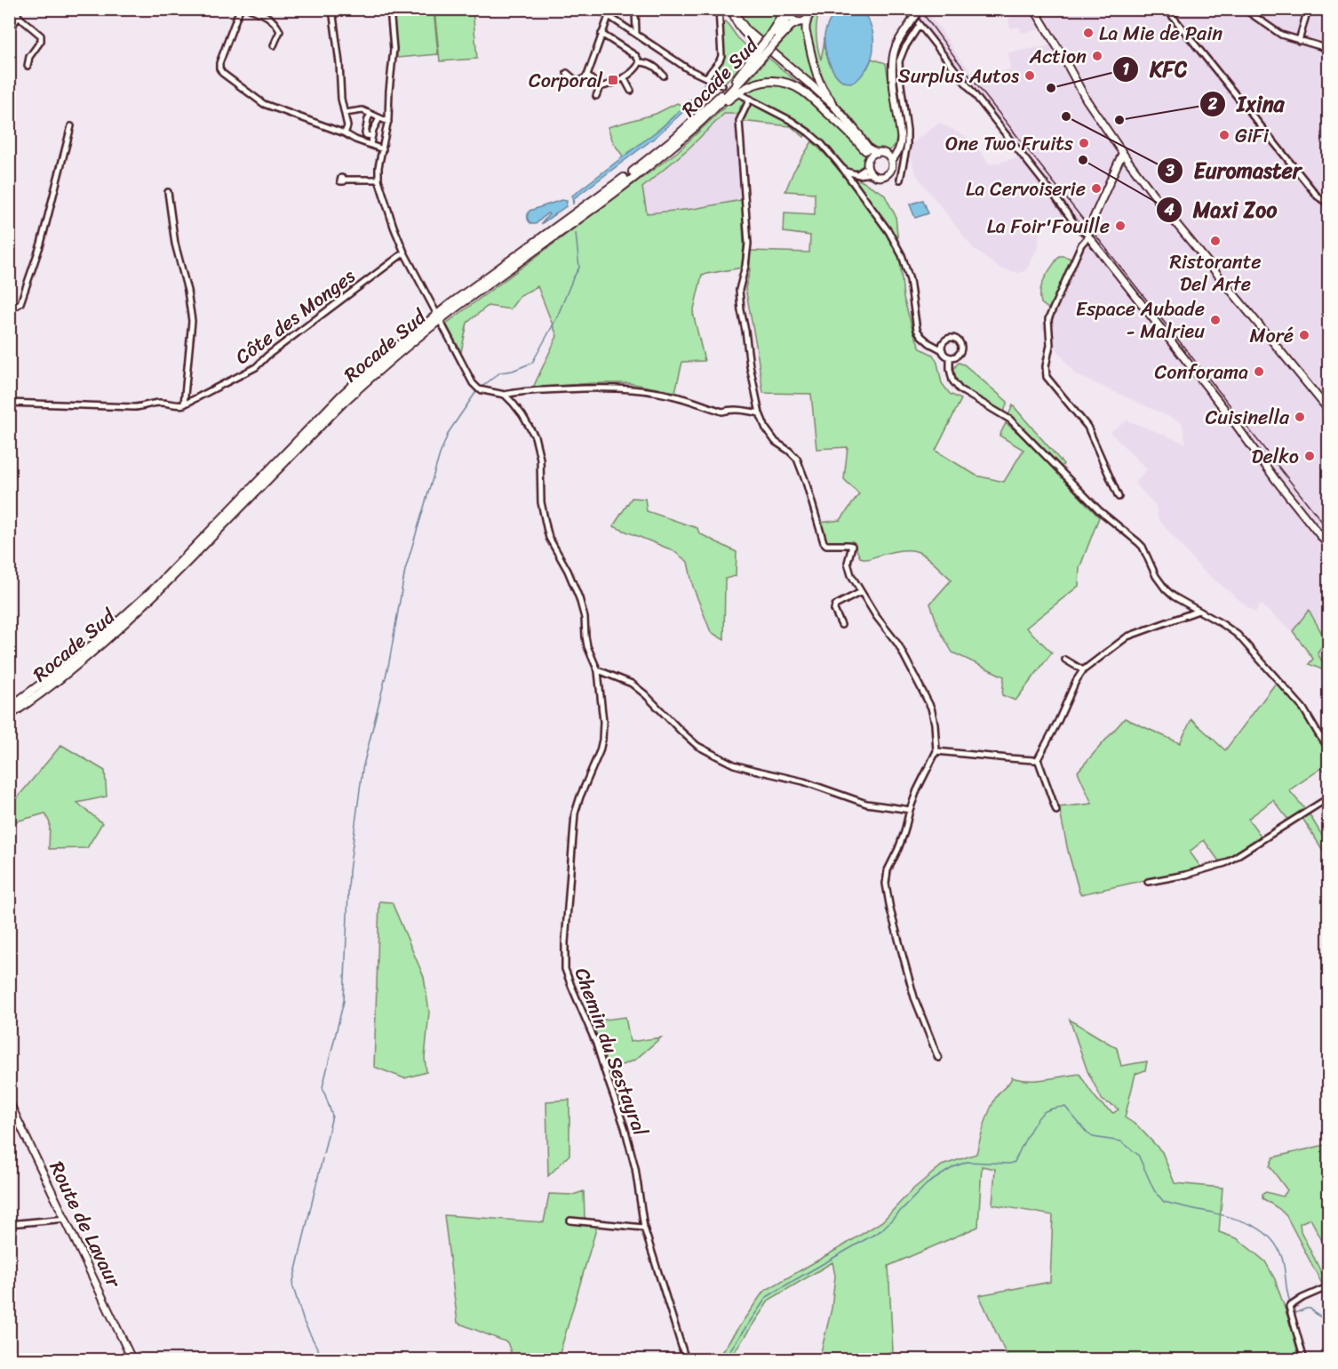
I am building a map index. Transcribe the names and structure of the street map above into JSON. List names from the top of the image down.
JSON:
{
  "streets": {
    "highway": ["Rocade Sud"],
    "main road": ["Route de Lavaur"],
    "street": ["Côte des Monges", "Chemin du Sestayral"]
  },
  "places": {
    "other": [
      "La Mie de Pain",
      "Action",
      "Surplus Autos",
      "KFC",
      "Euromaster",
      "Ixina",
      "GiFi",
      "One Two Fruits",
      "Maxi Zoo",
      "La Cervoiserie",
      "La Foir'Fouille",
      "Ristorante Del Arte",
      "Espace Aubade - Malrieu",
      "Moré",
      "Conforama",
      "Cuisinella",
      "Delko"
    ],
    "transit": ["Corporal"]
  }
}
